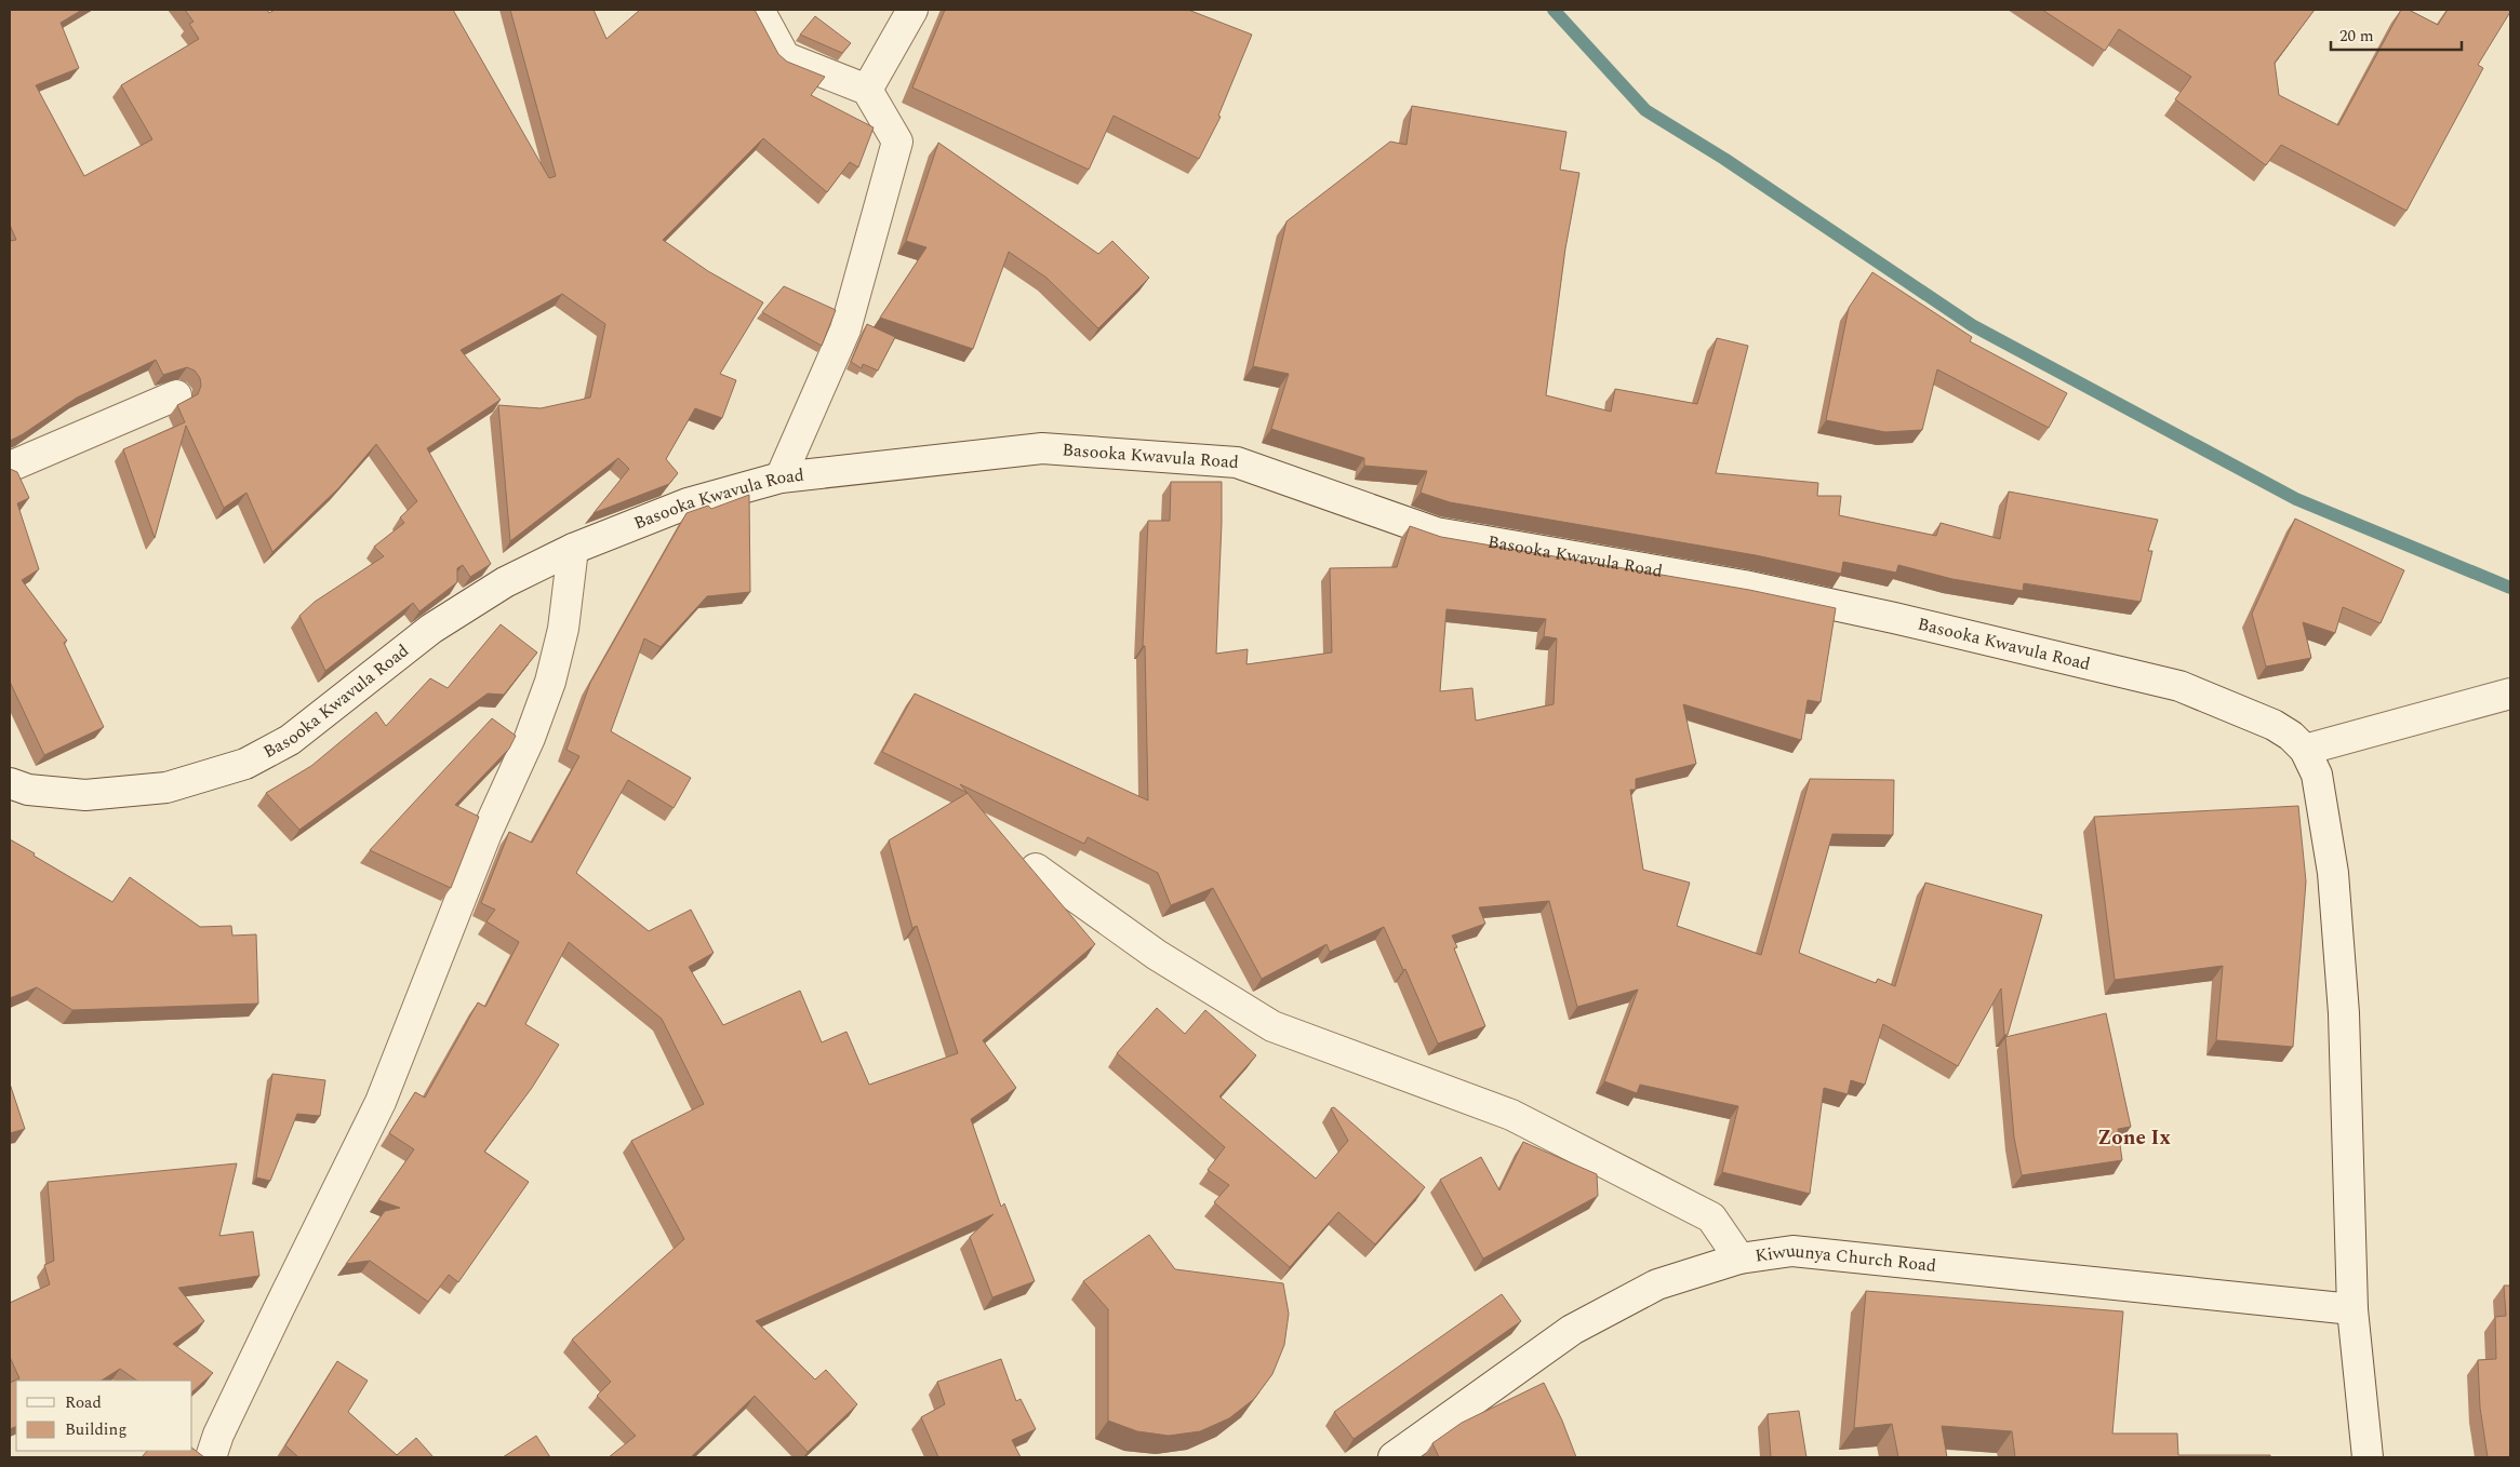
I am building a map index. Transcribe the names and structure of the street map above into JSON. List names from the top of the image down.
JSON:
{
  "streets": {
    "street": ["Basooka Kwavula Road", "Kiwuunya Church Road"]
  },
  "districts": ["Zone Ix"],
  "legend": ["Road", "Building"],
  "scale_bar": "20 m"
}
